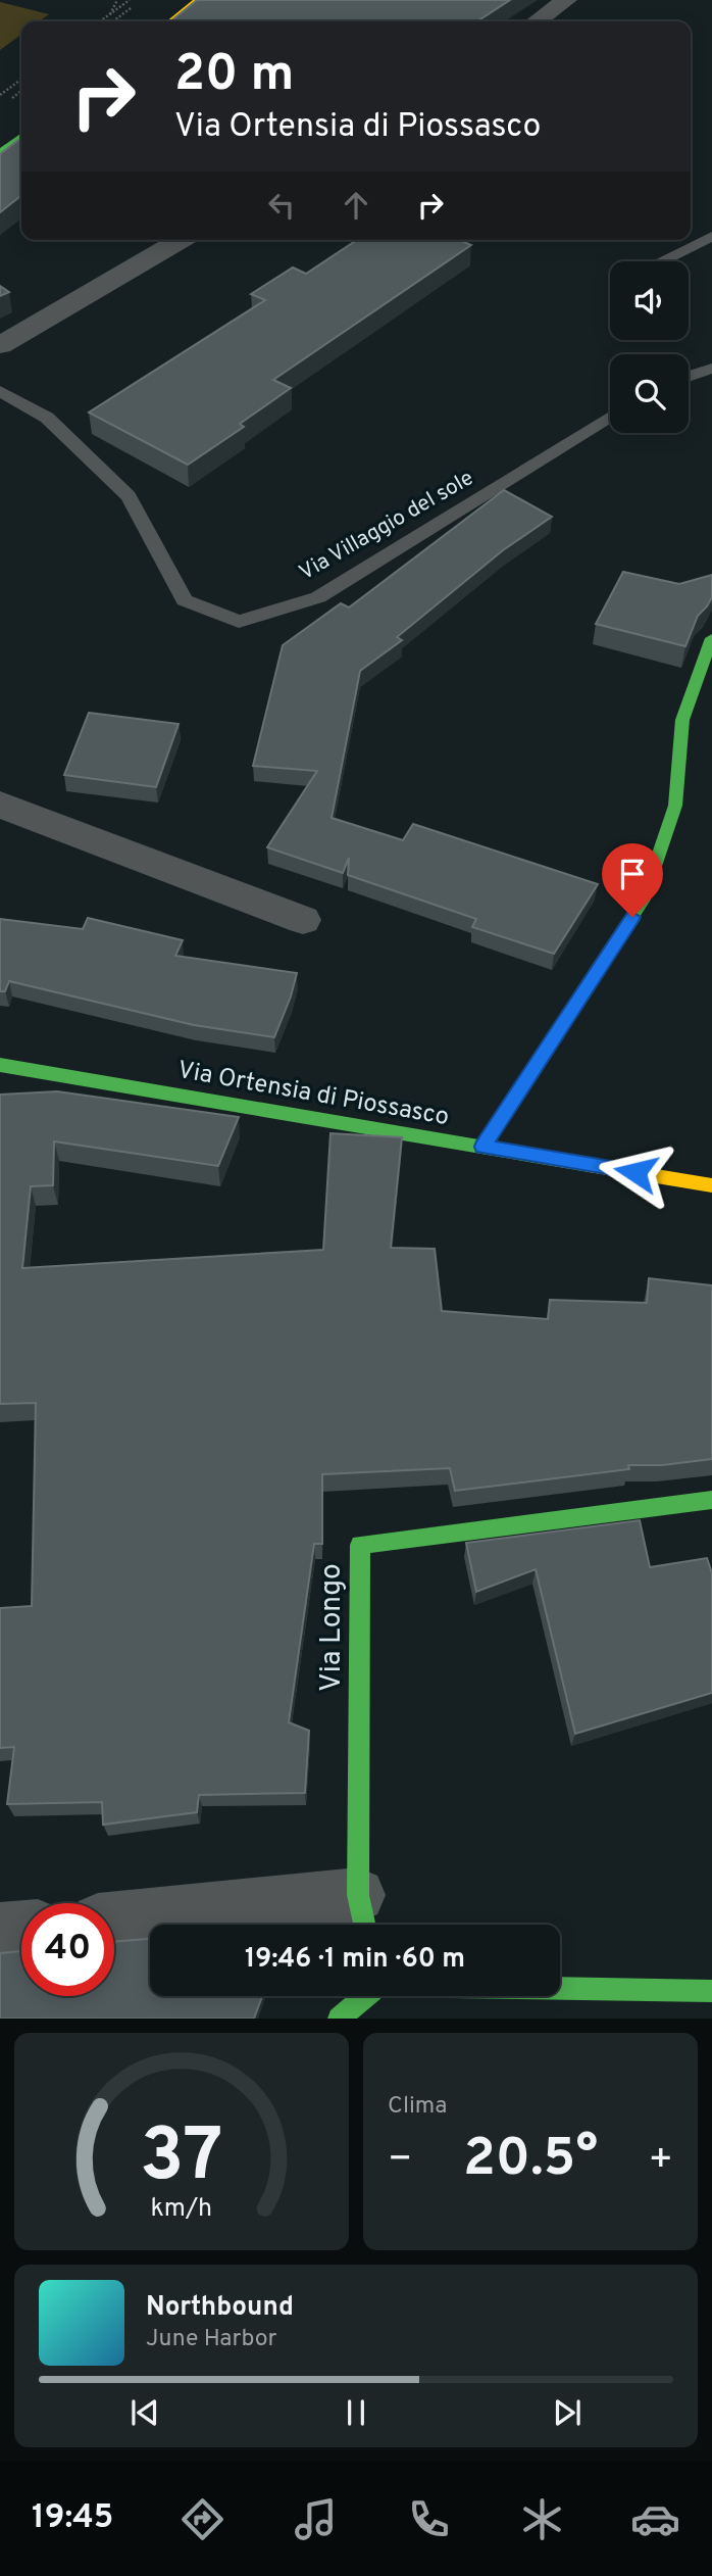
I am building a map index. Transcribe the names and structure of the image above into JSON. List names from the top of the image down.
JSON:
{
  "streets": {
    "street": ["Via Ortensia di Piossasco", "Via Longo"],
    "lane": ["Via Villaggio del sole"]
  },
  "page": {
    "turn": ["20 m", "Via Ortensia di Piossasco"],
    "limit": "40",
    "trip": "19:46 · 1 min · 60 m",
    "tile": "Clima",
    "heat": ["−", "20.5°", "+"],
    "song": ["Northbound", "June Harbor"],
    "tabs": "19:45",
    "gauge": ["37", "km/h"]
  }
}
